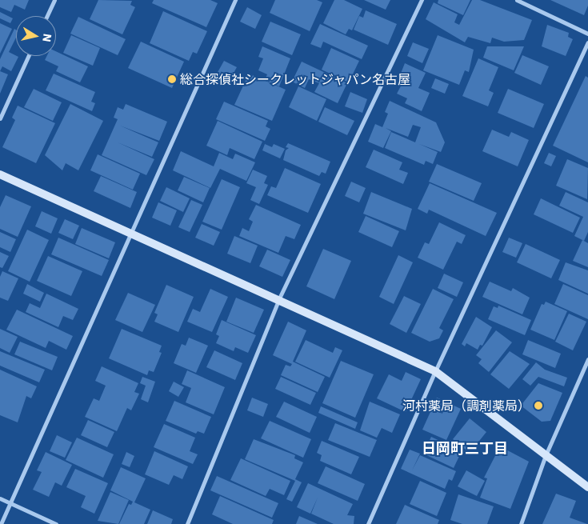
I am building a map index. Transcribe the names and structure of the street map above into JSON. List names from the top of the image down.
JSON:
{
  "districts": ["日岡町三丁目"],
  "places": ["総合探偵社シークレットジャパン名古屋", "河村薬局（調剤薬局）"],
  "north": "right"
}
